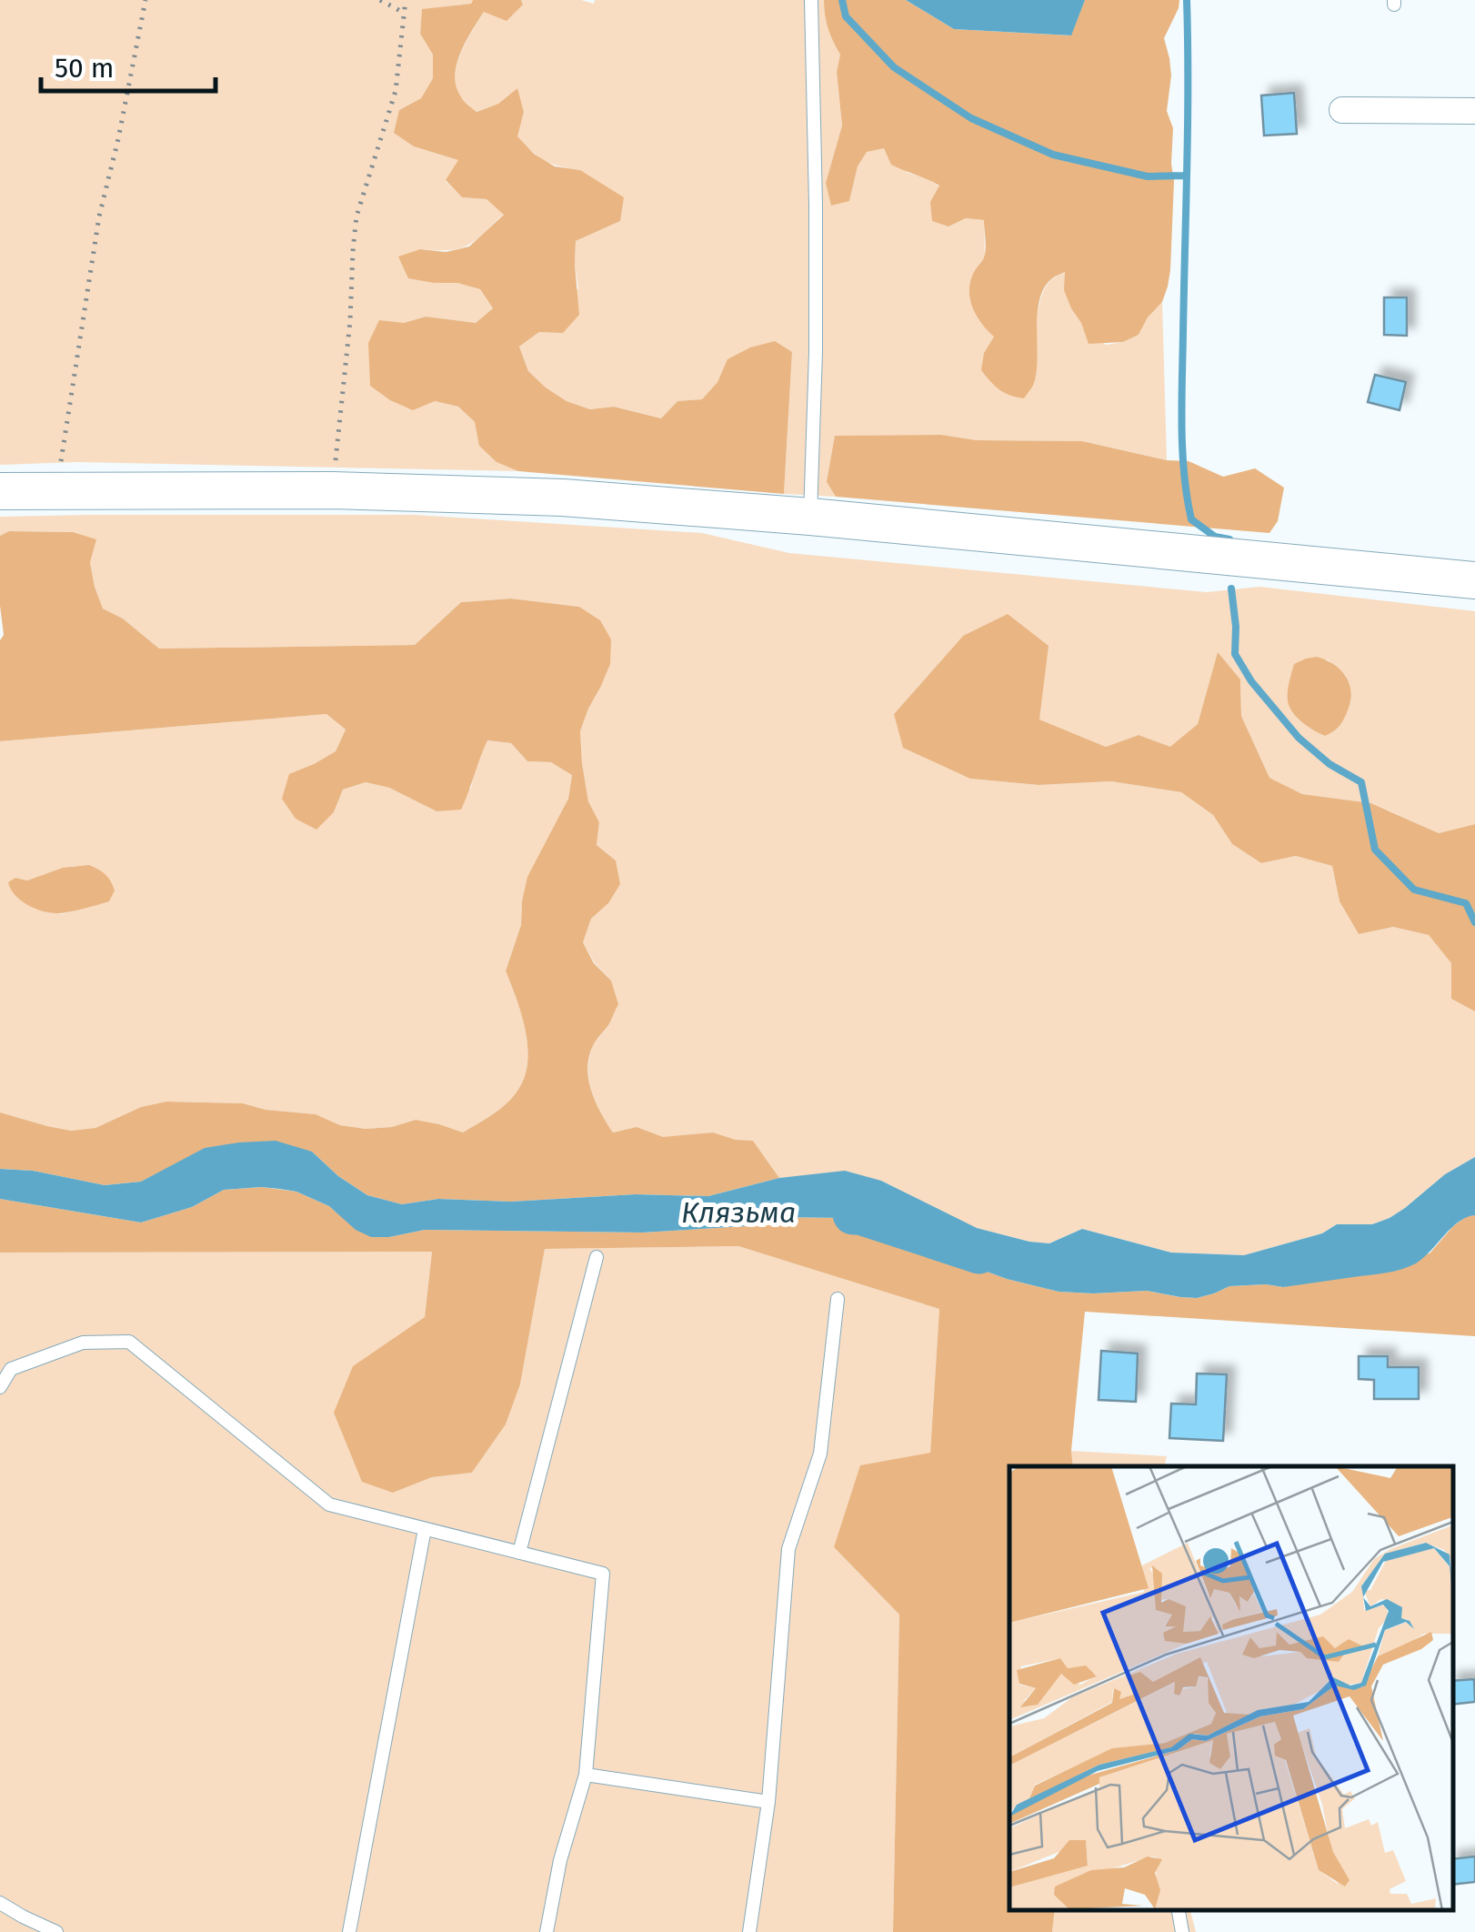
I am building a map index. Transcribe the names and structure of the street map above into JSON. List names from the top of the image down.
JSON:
{
  "water": ["Клязьма"],
  "scale_bar": "50 m"
}
